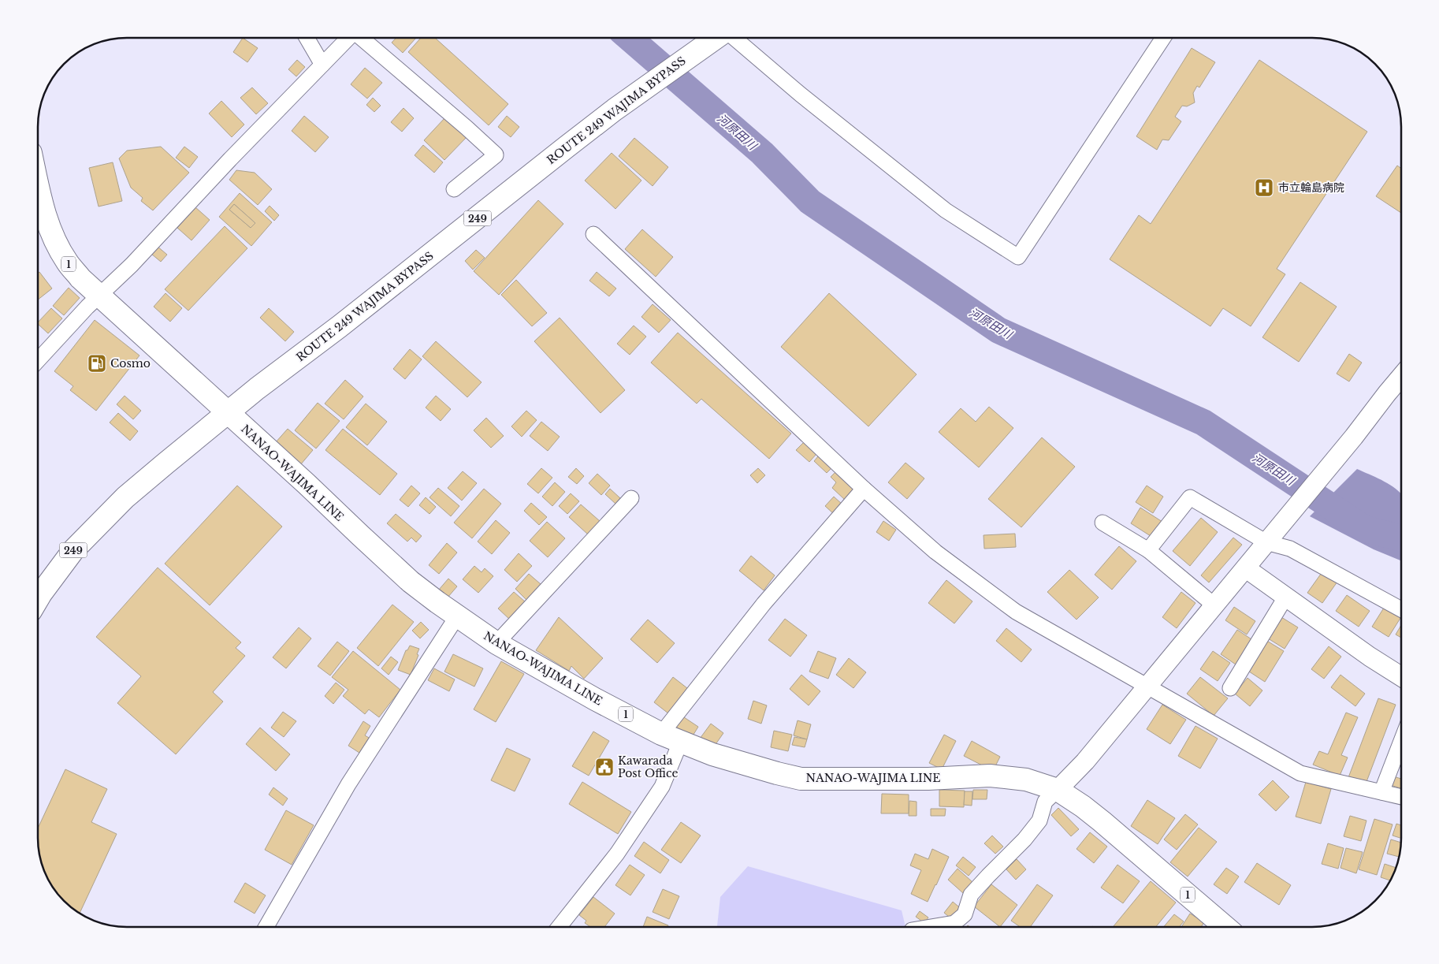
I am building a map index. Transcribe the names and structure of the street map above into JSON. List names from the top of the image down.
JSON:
{
  "streets": {
    "main road": [
      "ROUTE 249 WAJIMA BYPASS",
      "249",
      "1",
      "NANAO-WAJIMA LINE"
    ]
  },
  "crossings": [
    ["ROUTE 249 WAJIMA BYPASS", "NANAO-WAJIMA LINE"]
  ],
  "water": ["河原田川"],
  "places": {
    "hospital": ["市立輪島病院"],
    "fuel station": ["Cosmo"],
    "public building": ["Kawarada Post Office"]
  }
}
